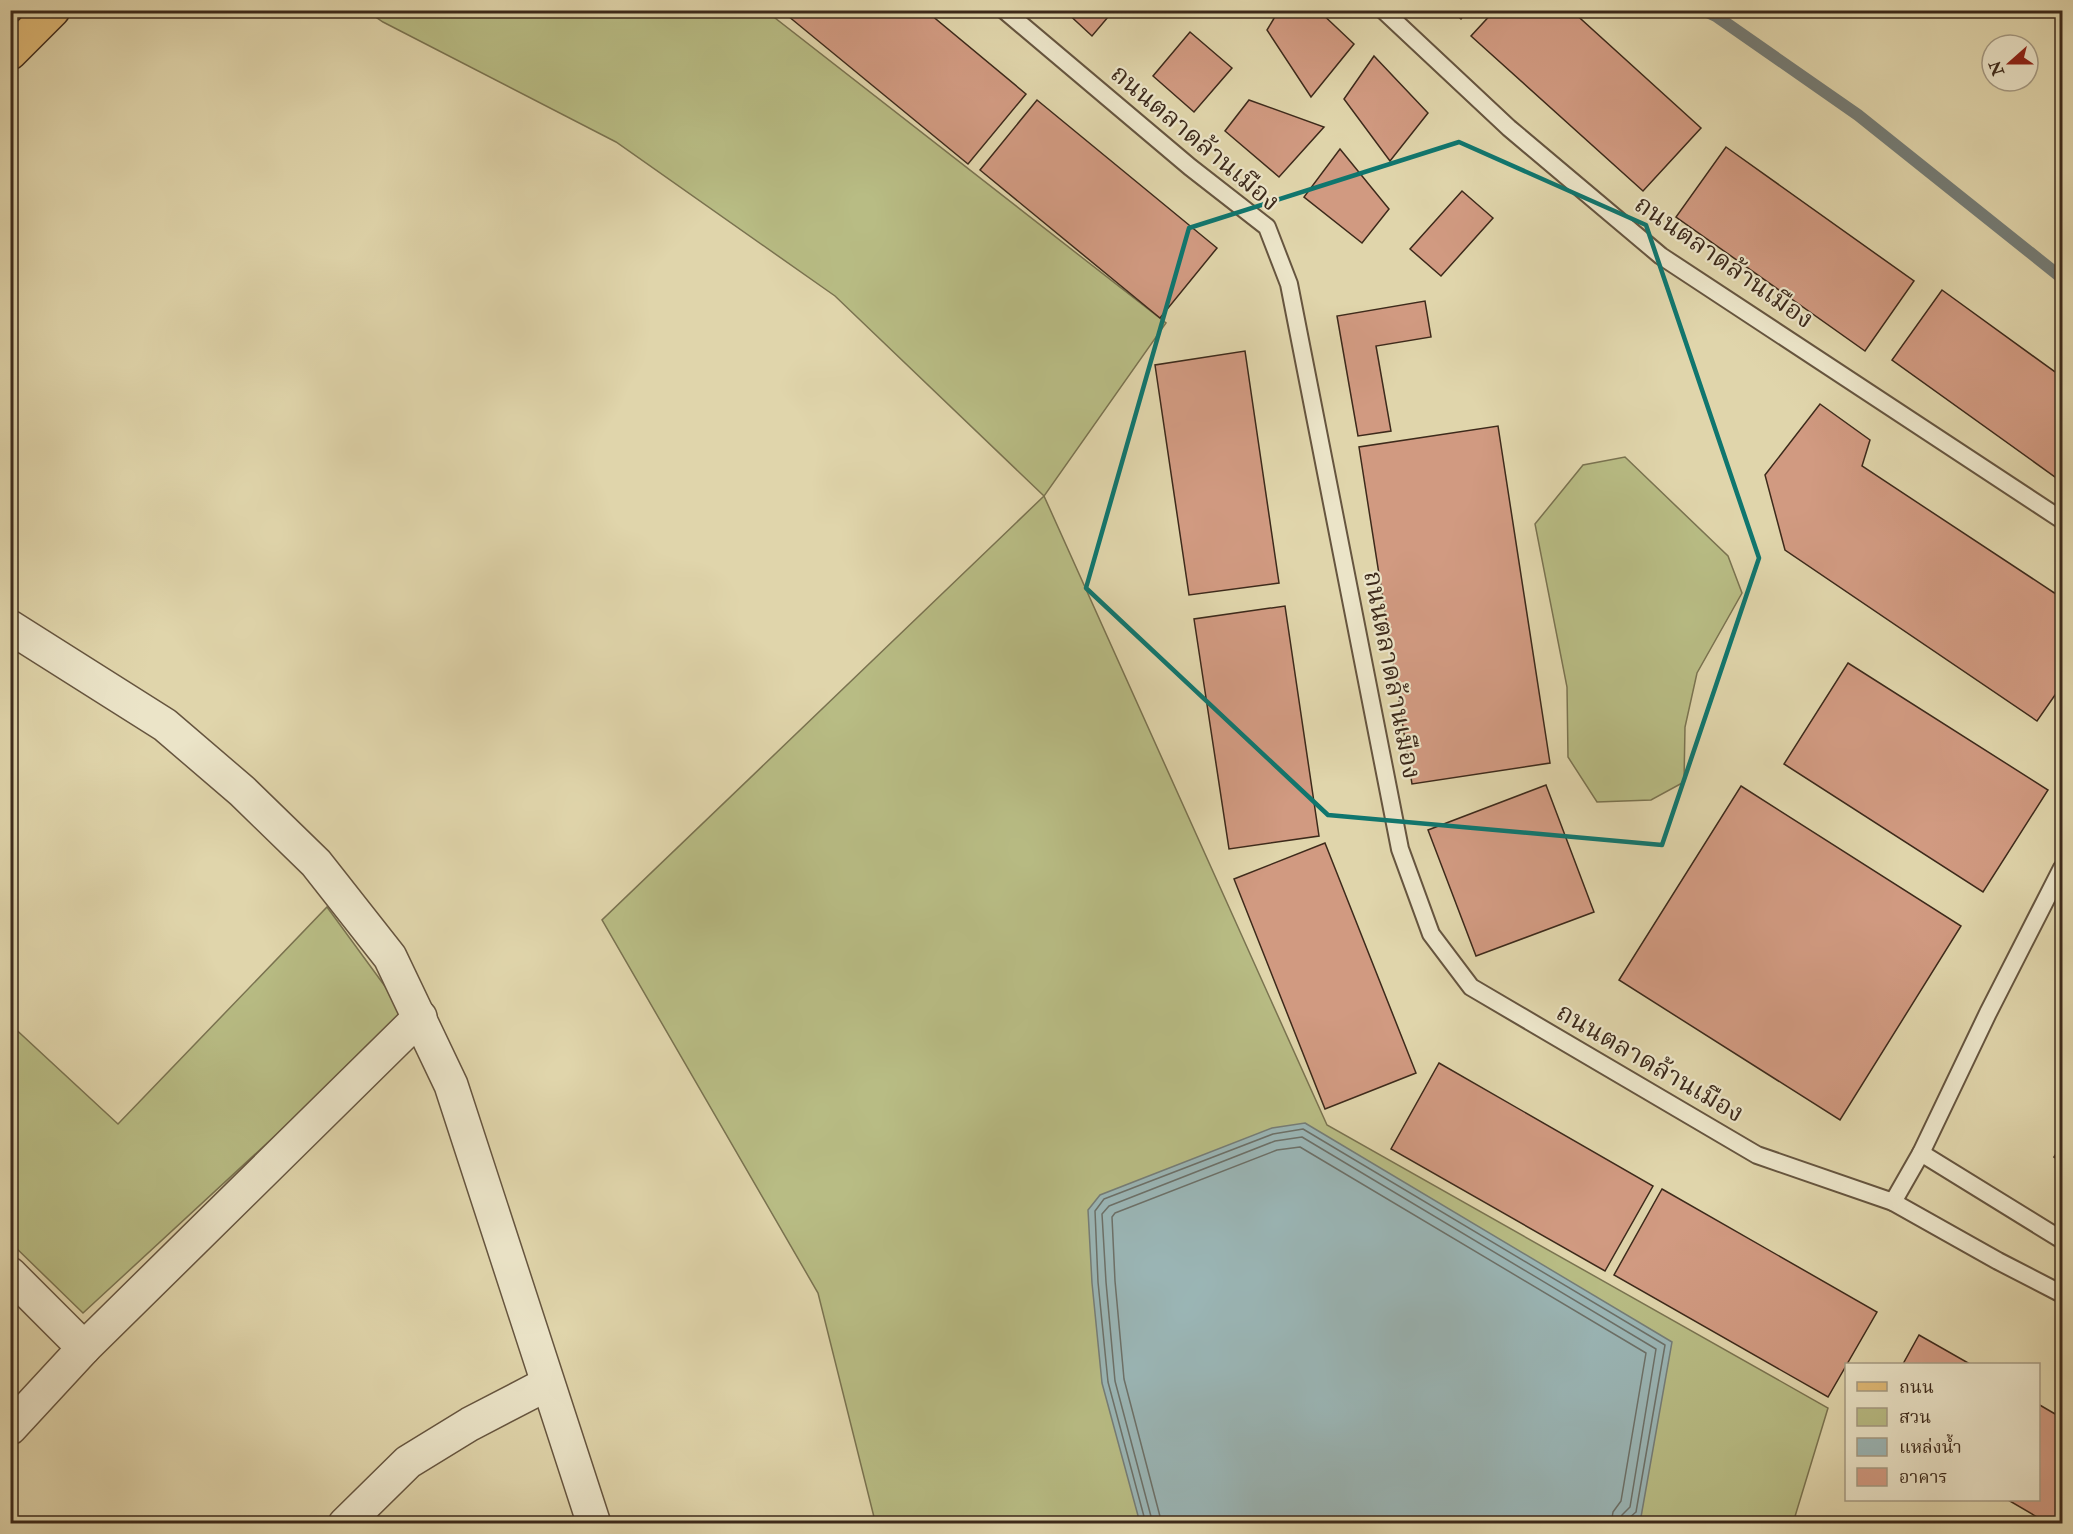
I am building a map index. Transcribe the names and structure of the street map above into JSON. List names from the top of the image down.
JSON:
{
  "streets": {
    "lane": ["ถนนตลาดล้านเมือง"]
  },
  "legend": [
    "ถนน",
    "สวน",
    "แหล่งน้ำ",
    "อาคาร"
  ],
  "north": "left"
}
